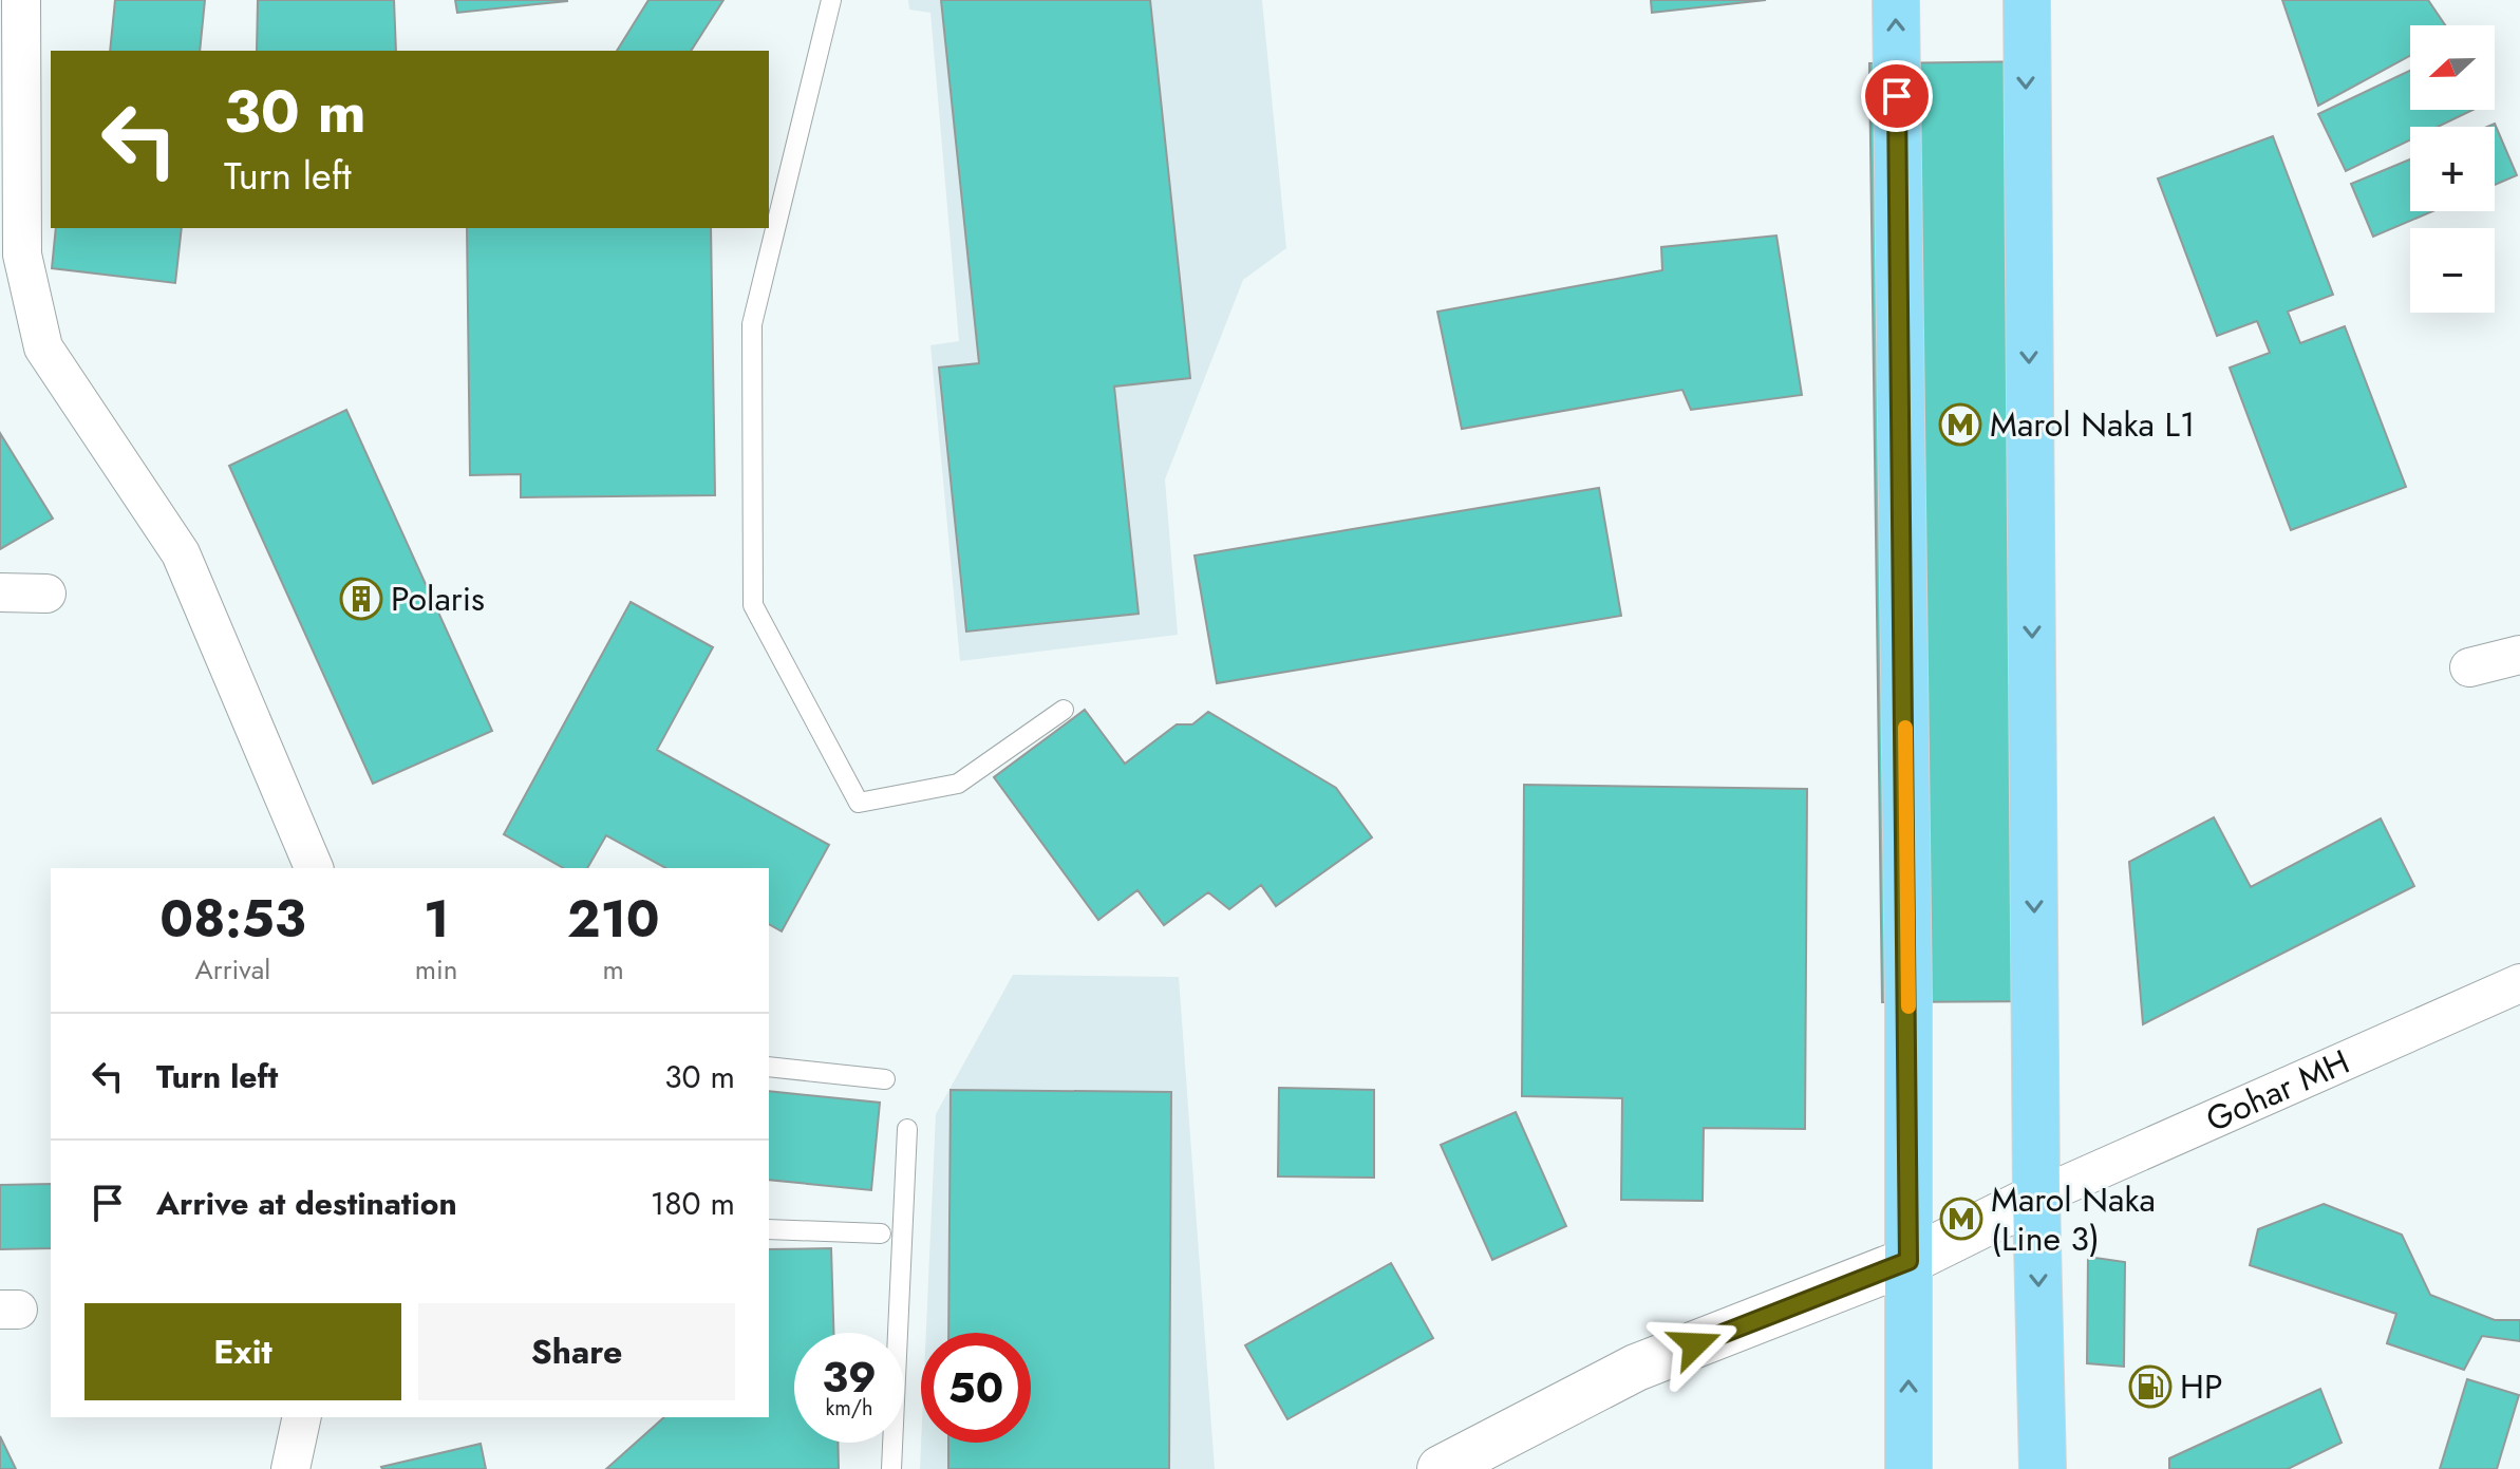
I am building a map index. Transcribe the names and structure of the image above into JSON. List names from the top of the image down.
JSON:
{
  "streets": {
    "street": ["Gohar MH"]
  },
  "places": {
    "metro station": ["Marol Naka L1", "Marol Naka (Line 3)"],
    "building": ["Polaris"],
    "fuel station": ["HP"]
  },
  "north": "left",
  "page": {
    "map_buttons": ["+", "−"],
    "turn": ["30 m", "Turn left"],
    "eta": [
      "08:53",
      "Arrival",
      "1",
      "min",
      "210",
      "m"
    ],
    "list": [
      {
        "name": "Turn left",
        "value": "30 m"
      },
      {
        "name": "Arrive at destination",
        "value": "180 m"
      }
    ],
    "buttons": ["Exit", "Share"],
    "speed": "39 km/h",
    "limit": "50"
  }
}
